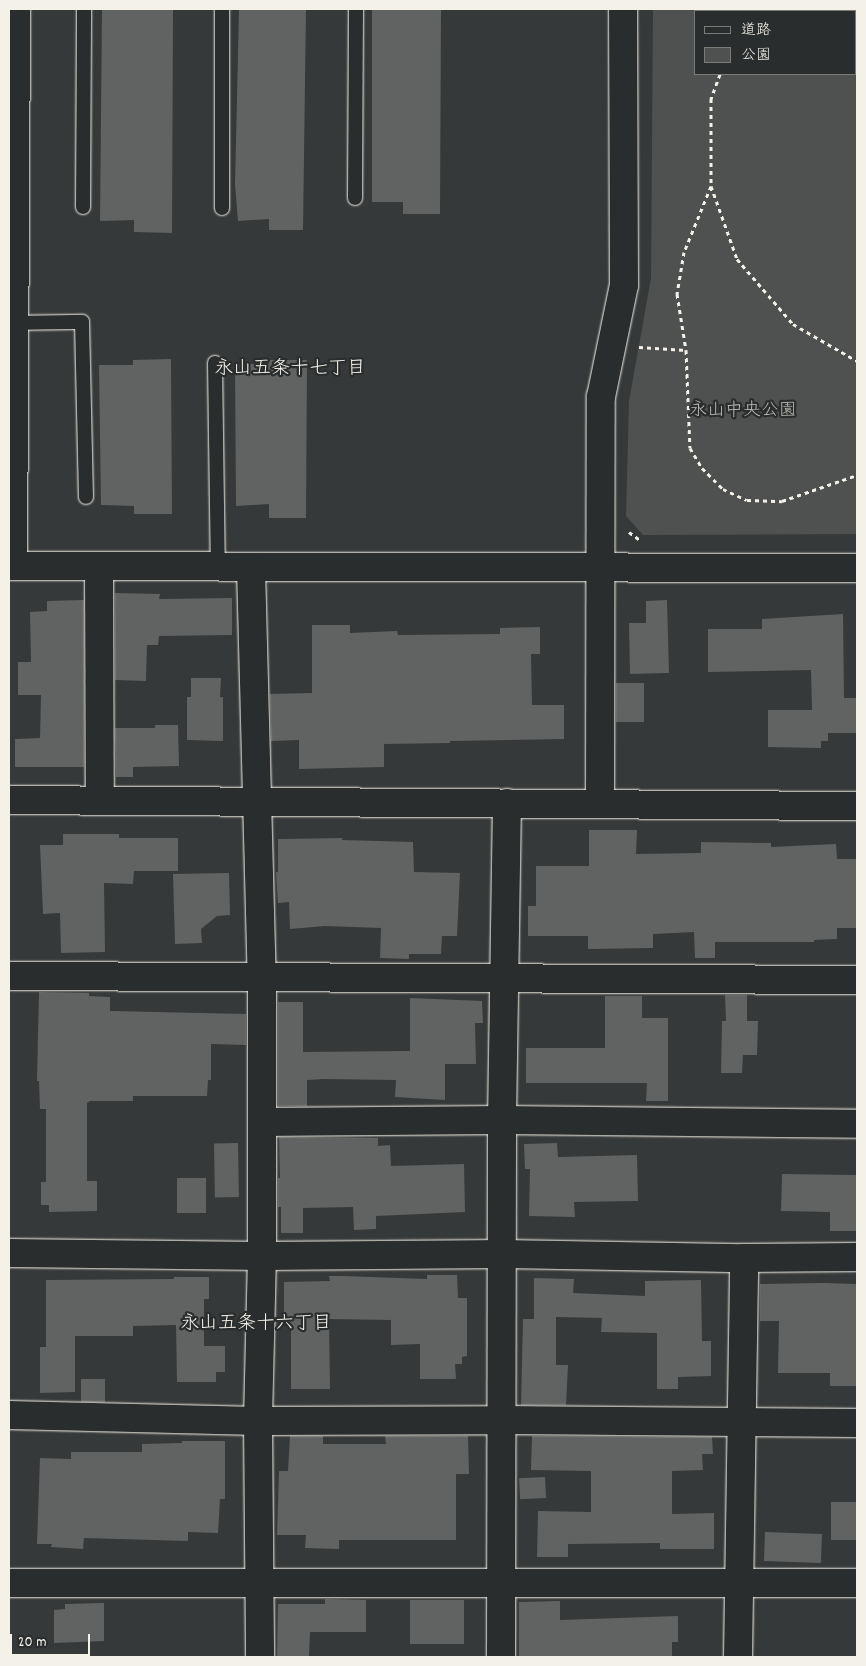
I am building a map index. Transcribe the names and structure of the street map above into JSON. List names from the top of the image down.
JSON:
{
  "districts": ["永山五条十七丁目", "永山五条十六丁目"],
  "parks": ["永山中央公園"],
  "legend": ["道路", "公園"],
  "scale_bar": "20 m"
}
